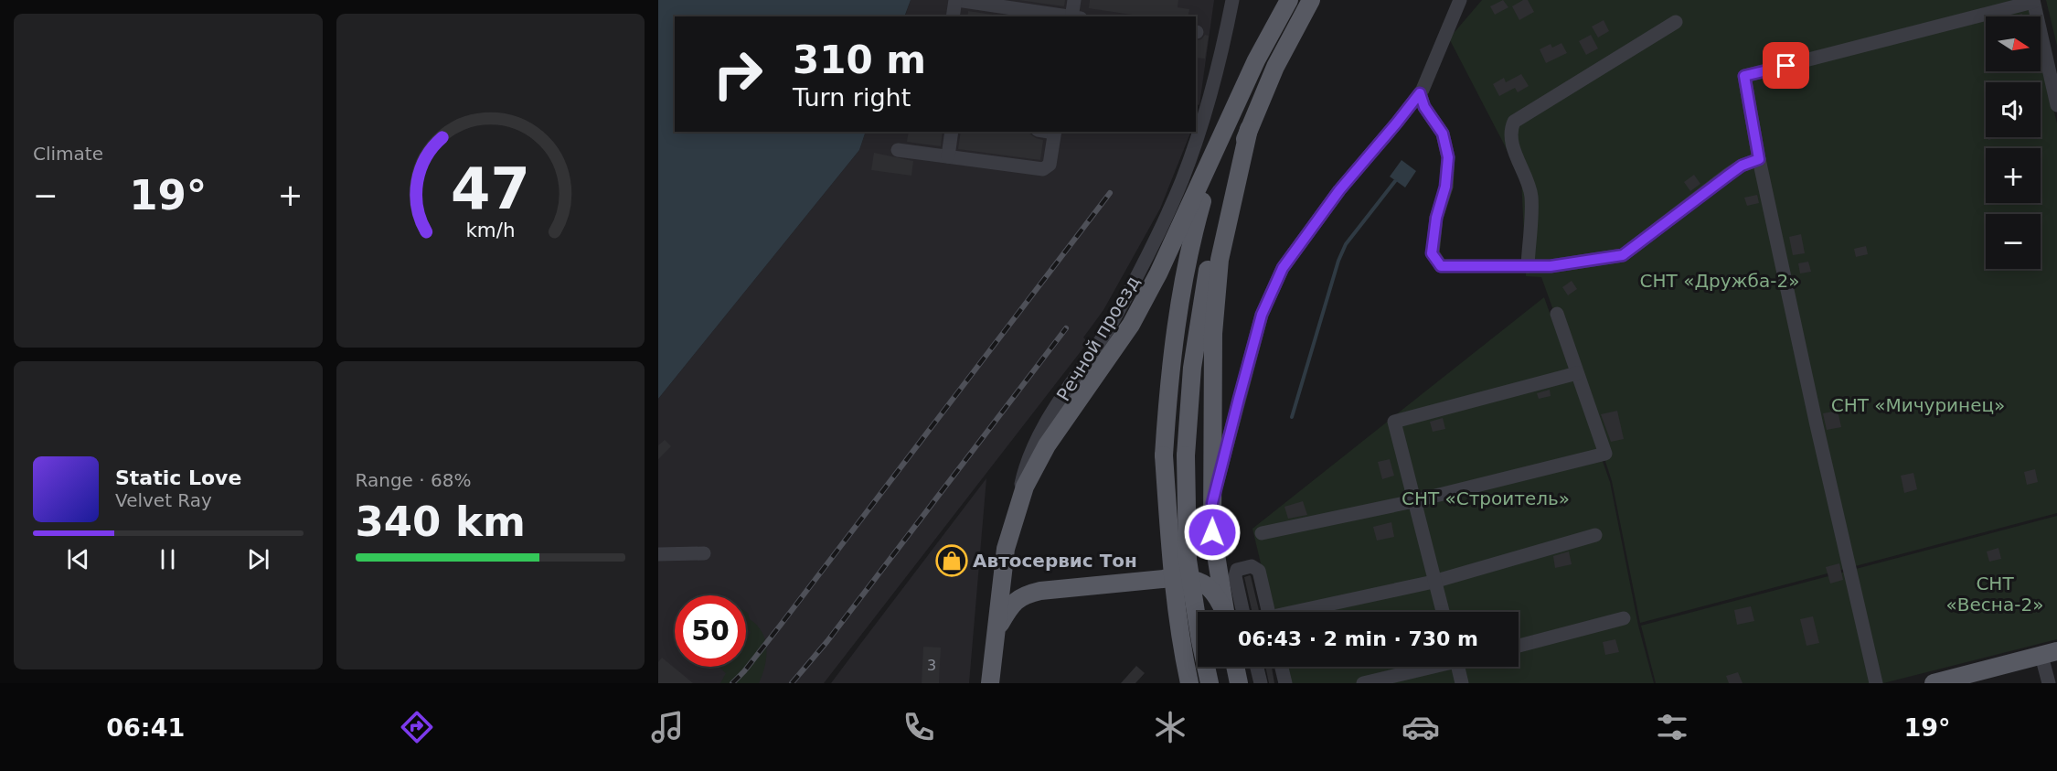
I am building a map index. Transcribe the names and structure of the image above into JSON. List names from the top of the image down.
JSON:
{
  "streets": {
    "main road": ["Речной проезд"]
  },
  "parks": [
    "СНТ «Дружба-2»",
    "СНТ «Мичуринец»",
    "СНТ «Строитель»",
    "СНТ «Весна-2»"
  ],
  "places": {
    "shop": ["Автосервис Тон"]
  },
  "house_numbers": ["3"],
  "north": "right",
  "page": {
    "tile": [
      "Climate",
      ["Range · 68%", "340 km"]
    ],
    "map_buttons": ["+", "−"],
    "turn": ["310 m", "Turn right"],
    "heat": ["−", "19°", "+"],
    "song": ["Static Love", "Velvet Ray"],
    "limit": "50",
    "trip": "06:43 · 2 min · 730 m",
    "tabs": ["06:41", "19°"],
    "gauge": ["47", "km/h"]
  }
}
